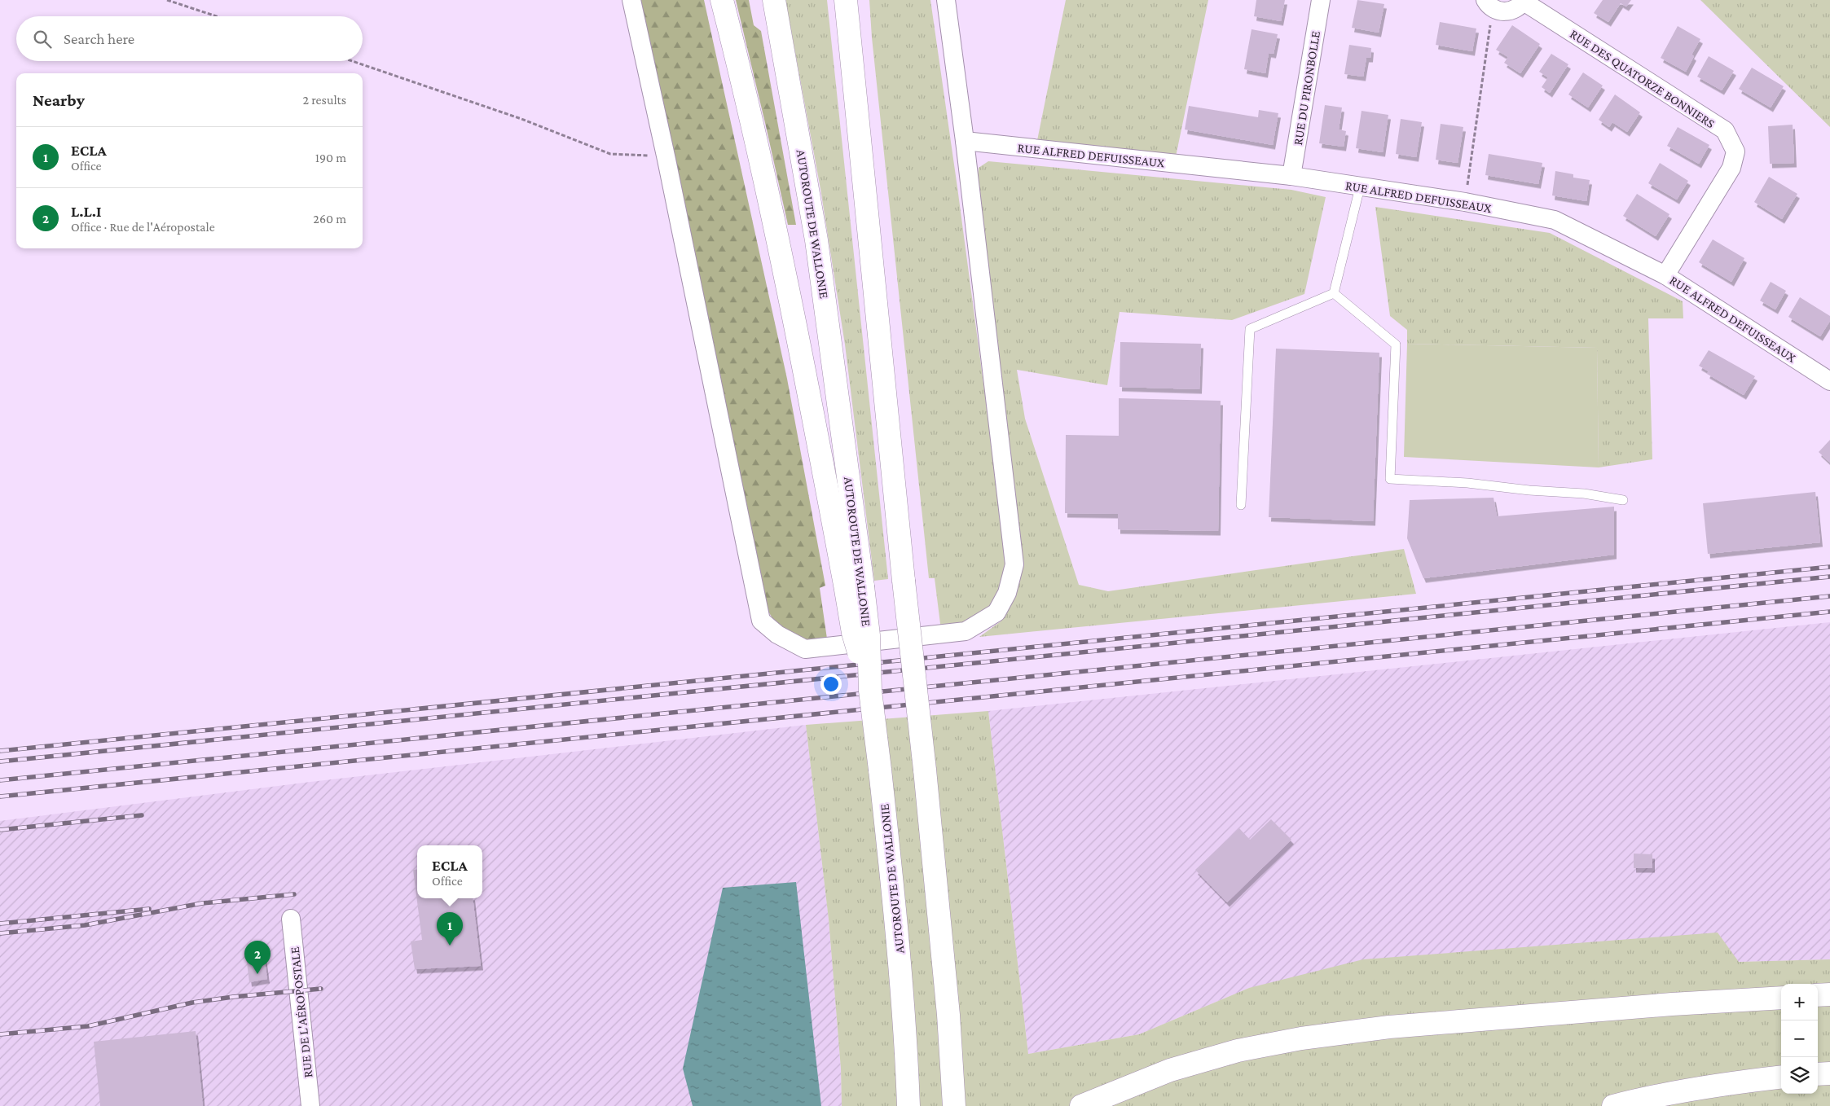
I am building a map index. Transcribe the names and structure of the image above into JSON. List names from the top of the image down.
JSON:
{
  "streets": {
    "highway": ["AUTOROUTE DE WALLONIE"],
    "street": [
      "RUE DES QUATORZE BONNIERS",
      "RUE DU PIRONBOLLE",
      "RUE ALFRED DEFUISSEAUX",
      "RUE DE L'AÉROPOSTALE"
    ]
  },
  "crossings": [
    ["RUE DES QUATORZE BONNIERS", "RUE ALFRED DEFUISSEAUX"],
    ["RUE DU PIRONBOLLE", "RUE ALFRED DEFUISSEAUX"]
  ],
  "page": {
    "search": "Search here",
    "heading": ["Nearby", "2 results"],
    "list": [
      {
        "mark": "1",
        "name": "ECLA",
        "note": "Office",
        "value": "190 m"
      },
      {
        "mark": "2",
        "name": "L.L.I",
        "note": "Office · Rue de l'Aéropostale",
        "value": "260 m"
      }
    ],
    "popup": ["ECLA", "Office"],
    "pins": ["1", "2"],
    "map_buttons": ["+", "−"]
  }
}
